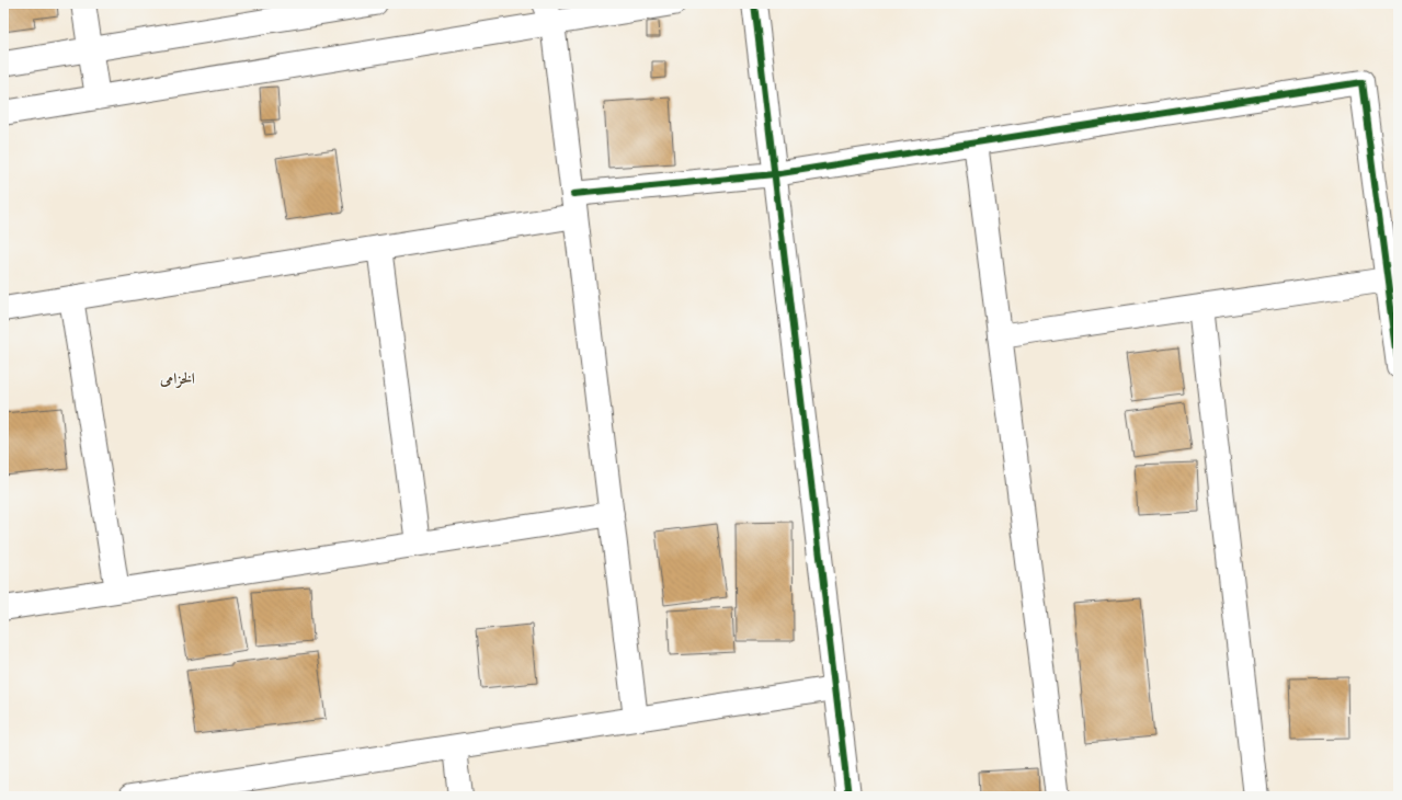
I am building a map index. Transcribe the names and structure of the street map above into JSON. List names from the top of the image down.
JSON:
{
  "districts": ["الخزامى"]
}
